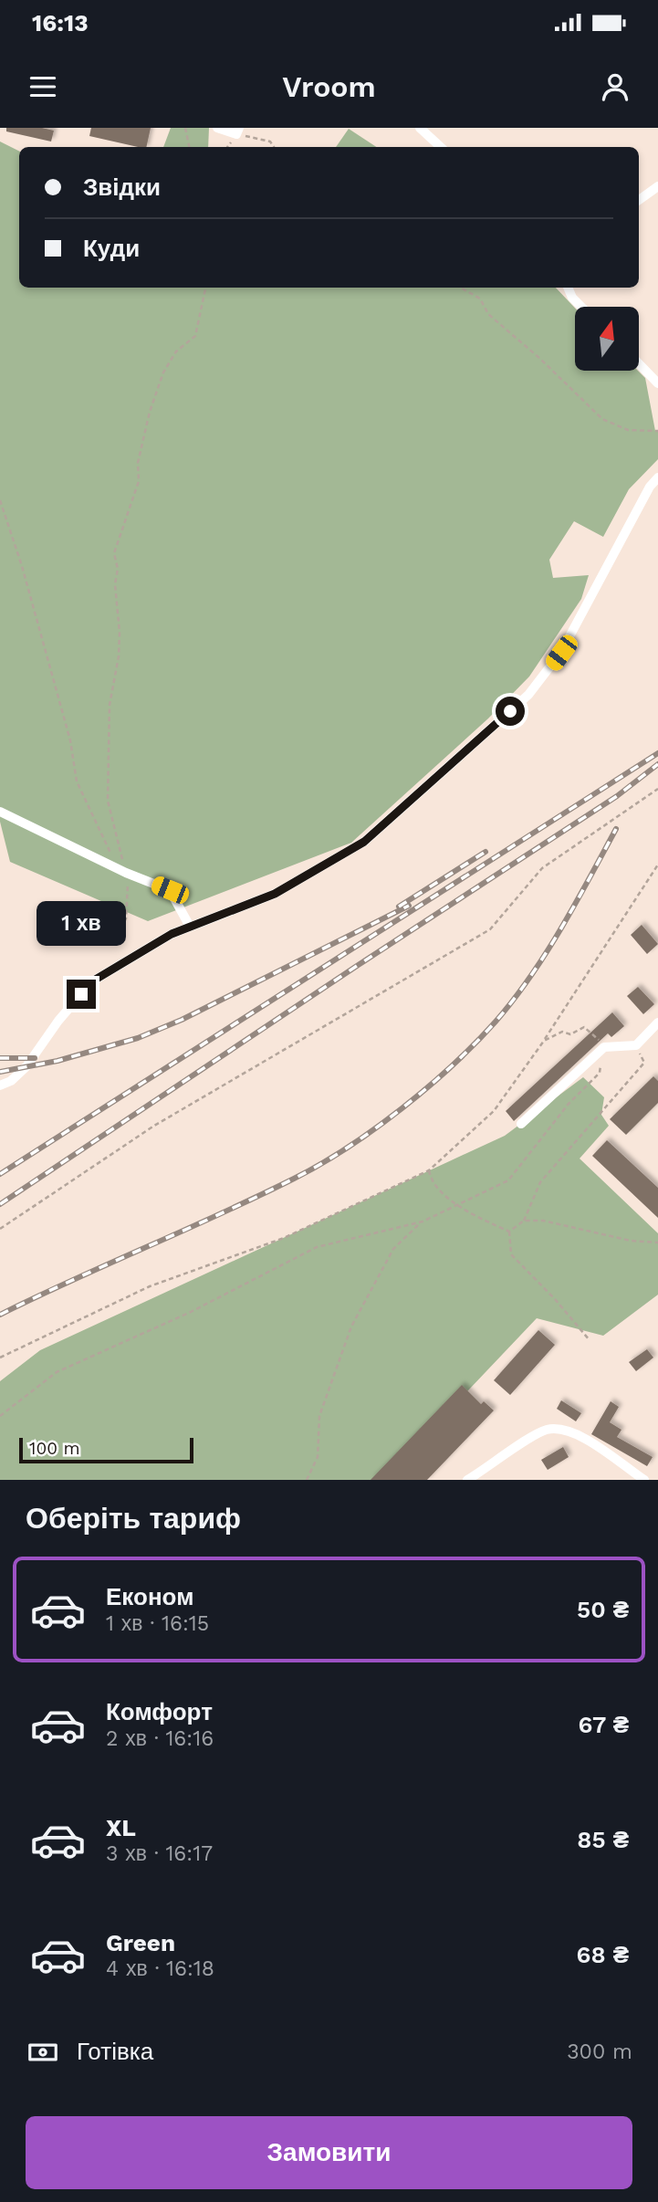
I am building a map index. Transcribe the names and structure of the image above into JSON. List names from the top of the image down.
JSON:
{
  "scale_bar": "100 m",
  "north": "top",
  "page": {
    "status": "16:13",
    "header": "Vroom",
    "banner": ["Звідки", "Куди"],
    "bubble": "1 хв",
    "scale": "100 m",
    "heading": "Оберіть тариф",
    "list": [
      {
        "name": "Економ",
        "note": "1 хв · 16:15",
        "value": "50 ₴"
      },
      {
        "name": "Комфорт",
        "note": "2 хв · 16:16",
        "value": "67 ₴"
      },
      {
        "name": "XL",
        "note": "3 хв · 16:17",
        "value": "85 ₴"
      },
      {
        "name": "Green",
        "note": "4 хв · 16:18",
        "value": "68 ₴"
      }
    ],
    "pay": ["Готівка", "300 m"],
    "buttons": "Замовити"
  }
}
